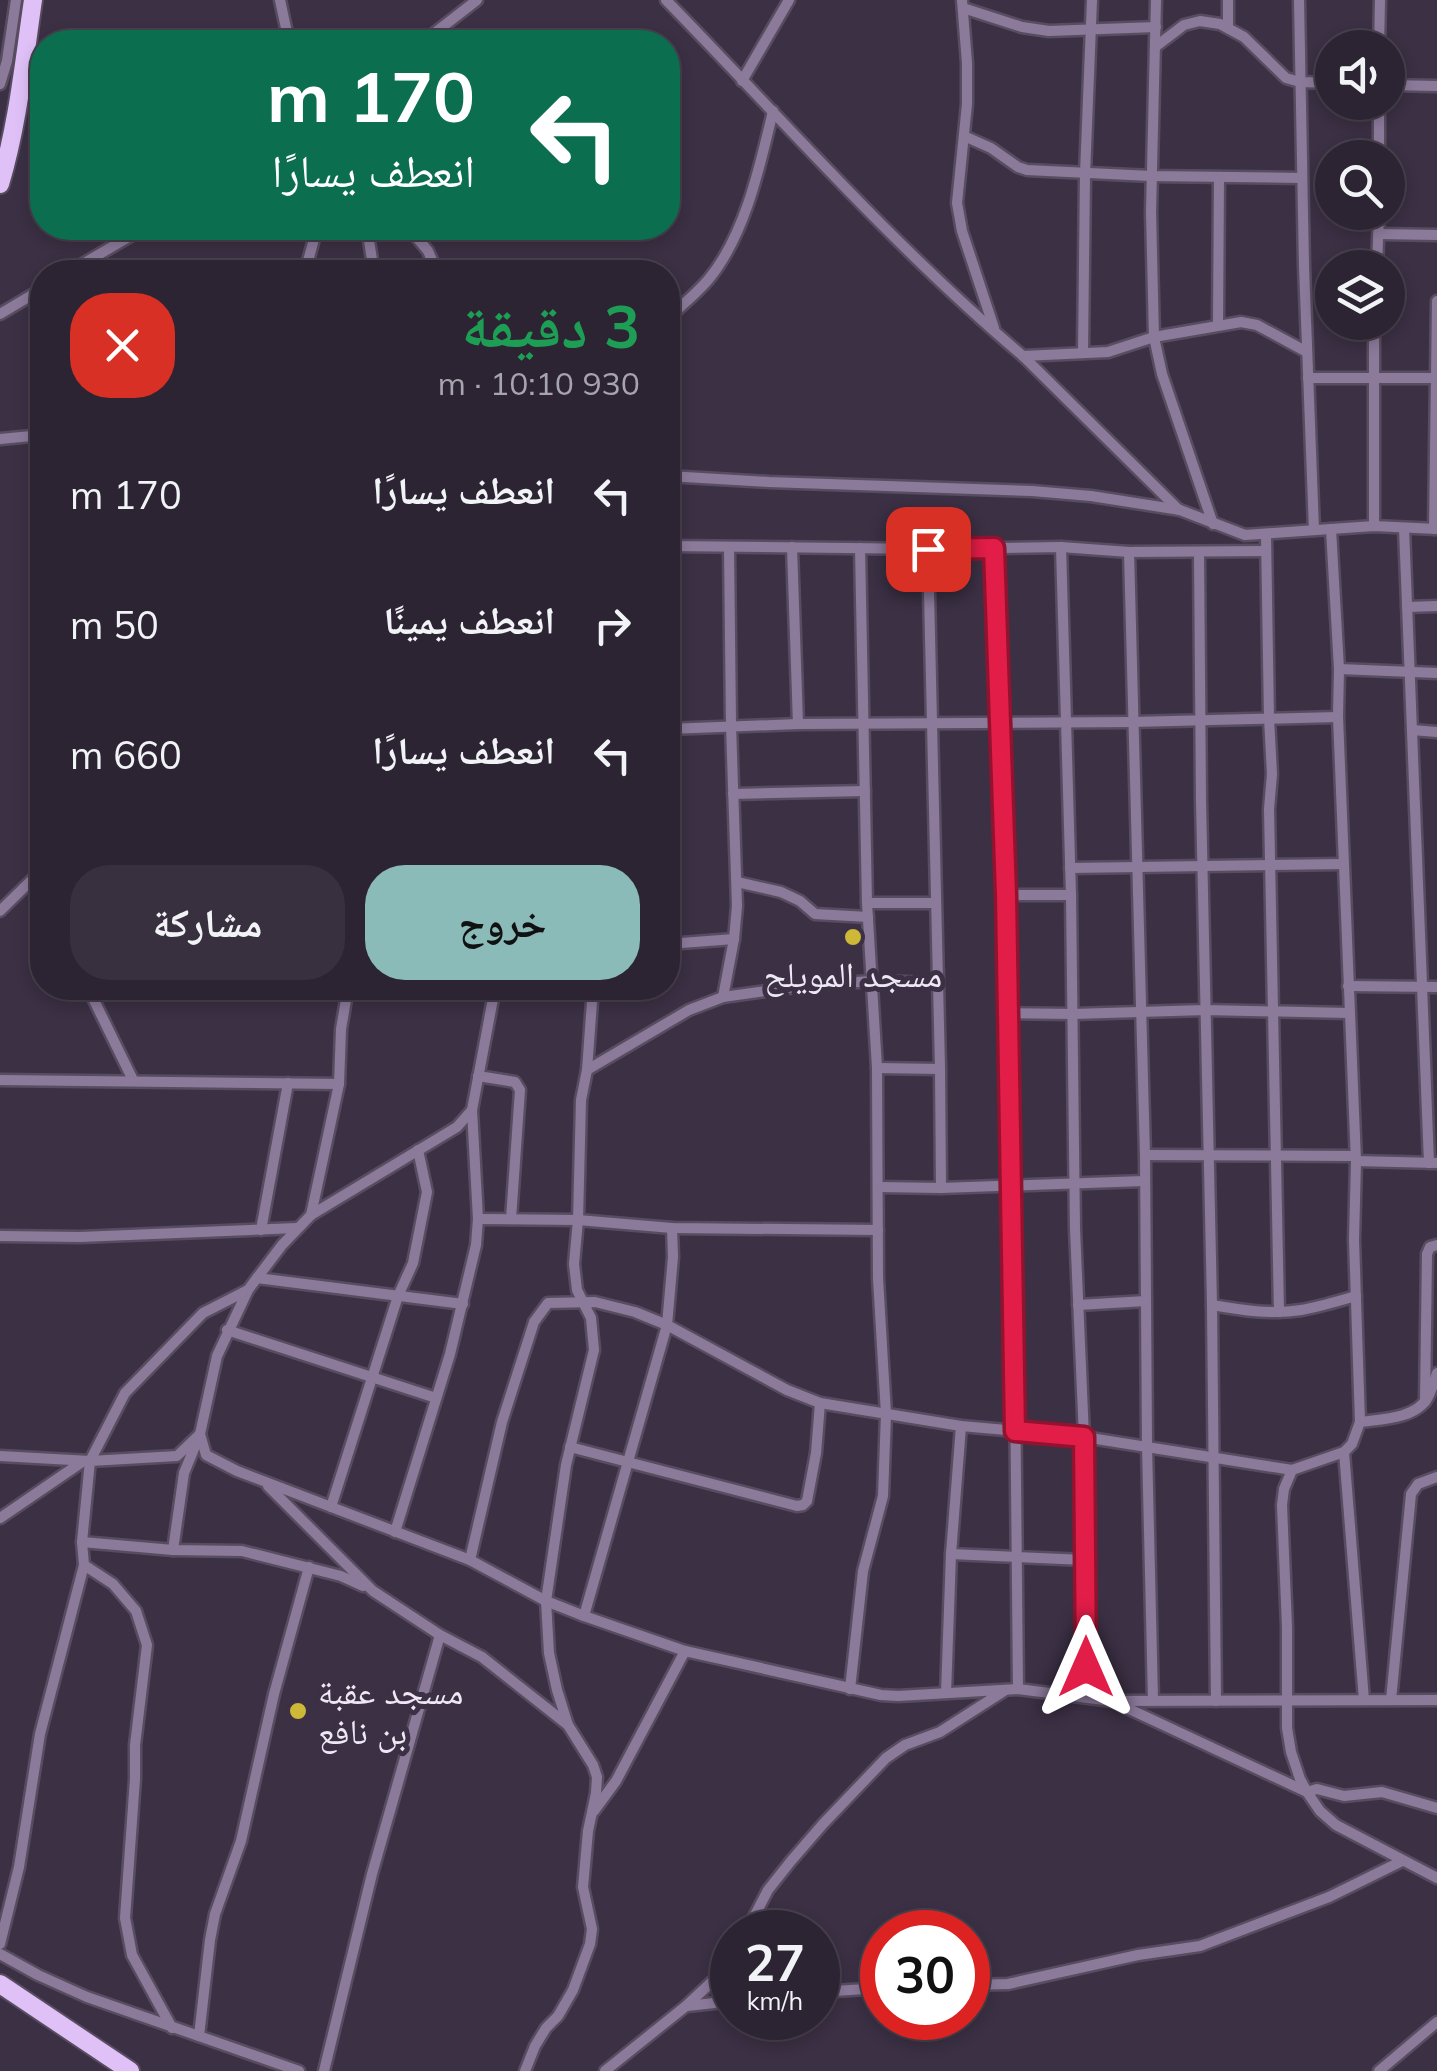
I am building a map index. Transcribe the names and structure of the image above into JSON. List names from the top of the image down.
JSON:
{
  "places": ["مسجد المويلح", "مسجد عقبة بن نافع"],
  "page": {
    "turn": ["170 m", "انعطف يسارًا"],
    "heading": ["3 دقيقة", "930 m · 10:10"],
    "list": [
      {
        "name": "انعطف يسارًا",
        "value": "170 m"
      },
      {
        "name": "انعطف يمينًا",
        "value": "50 m"
      },
      {
        "name": "انعطف يسارًا",
        "value": "660 m"
      }
    ],
    "buttons": ["خروج", "مشاركة"],
    "speed": "27 km/h",
    "limit": "30"
  }
}
